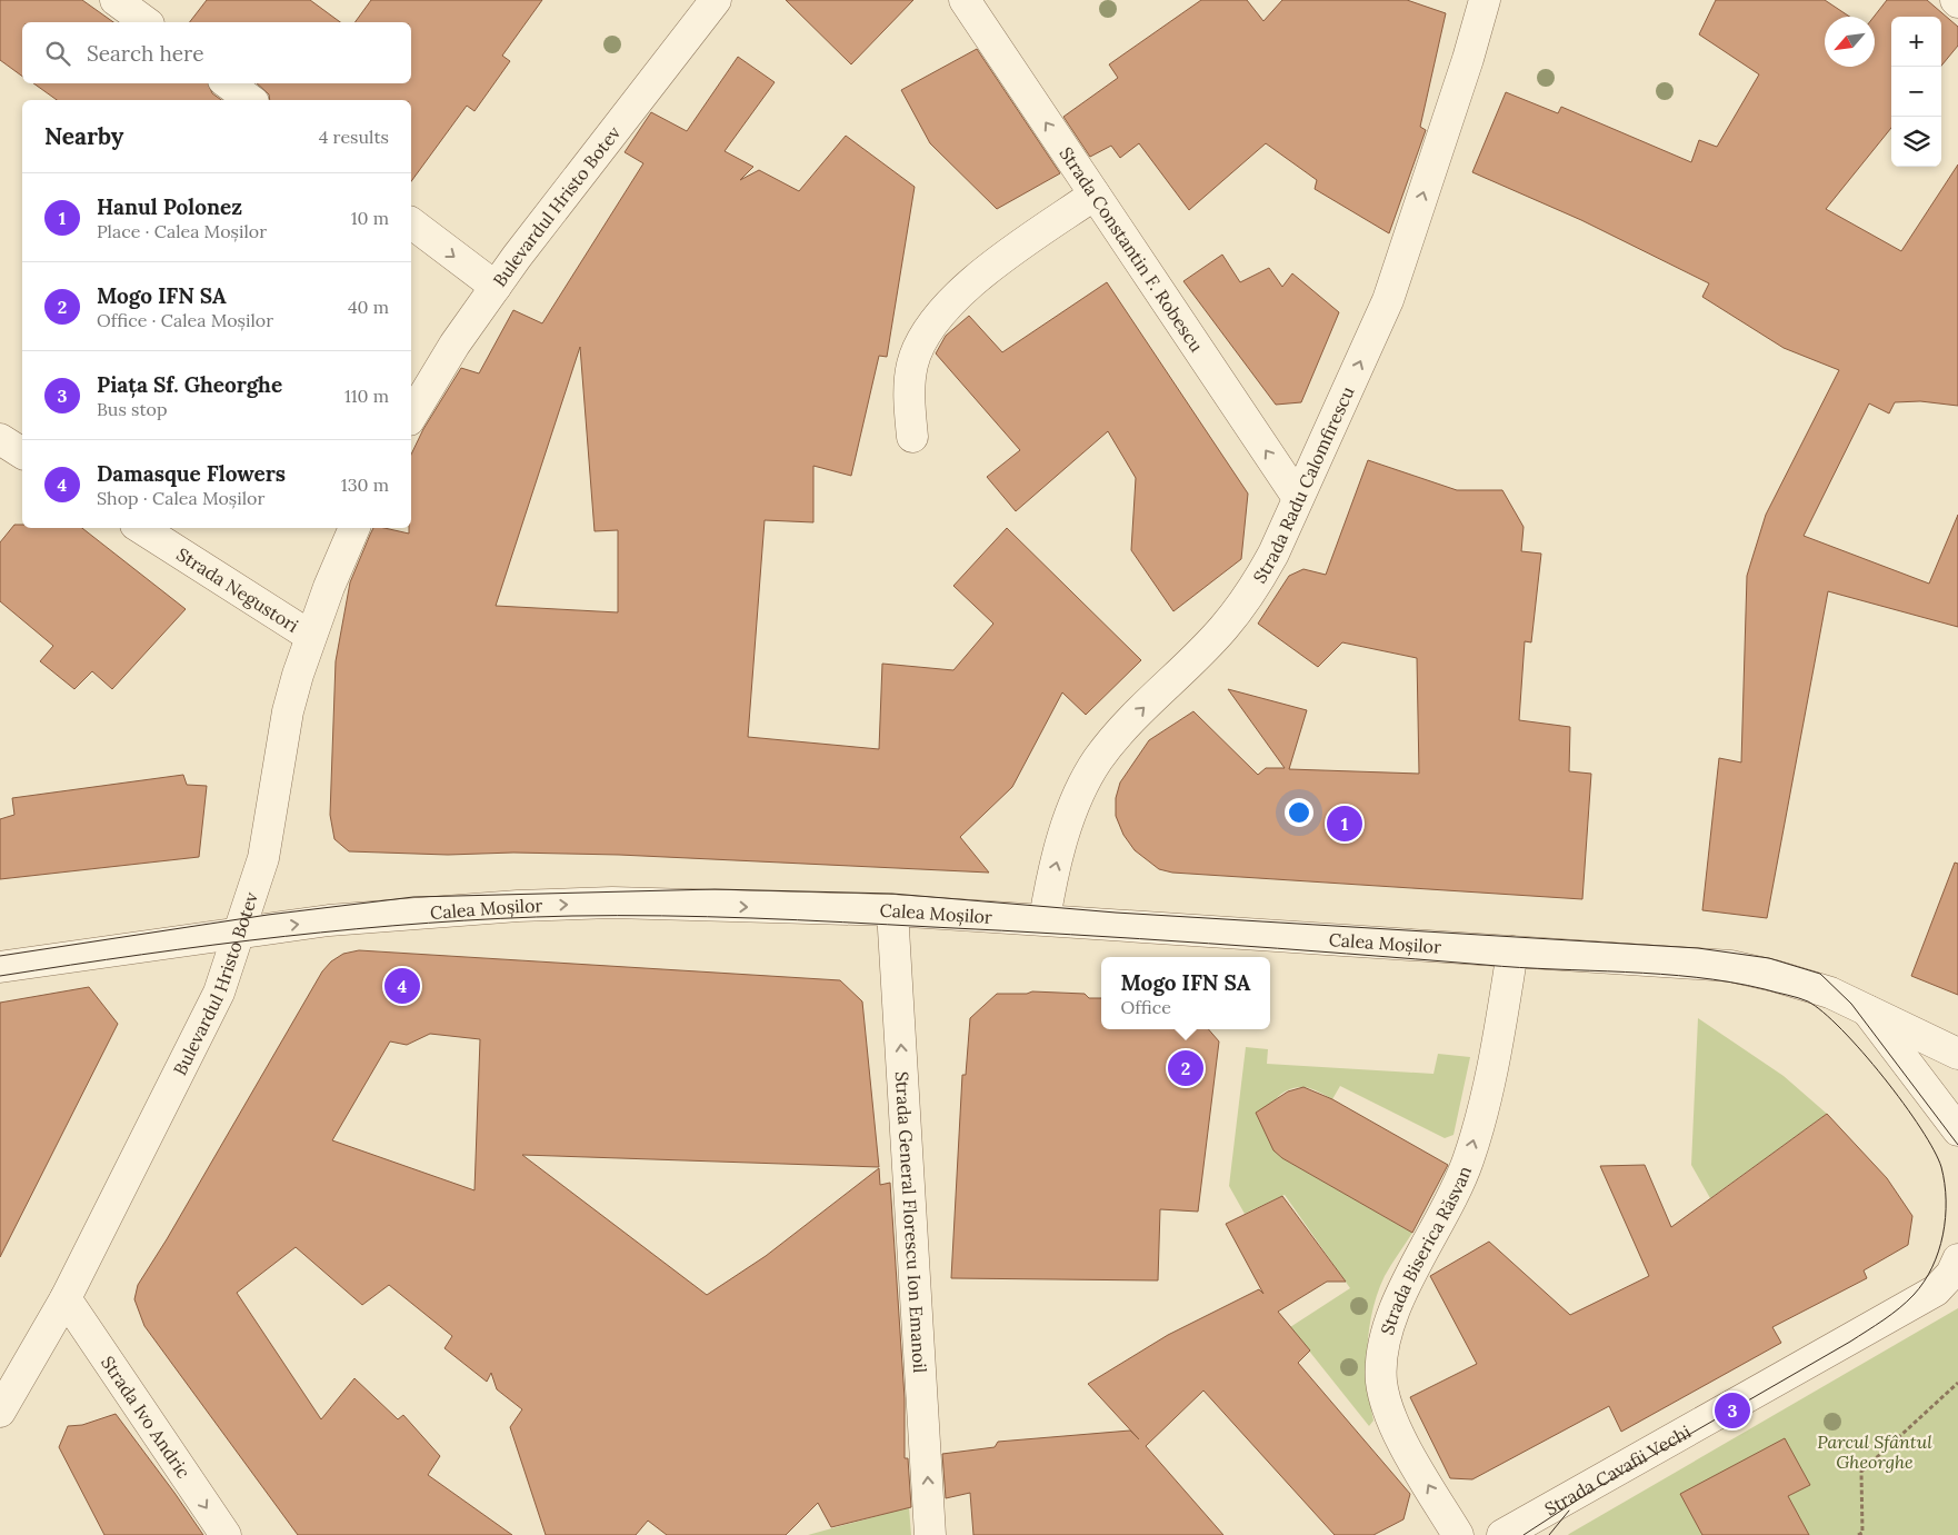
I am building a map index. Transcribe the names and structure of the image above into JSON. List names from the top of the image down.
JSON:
{
  "streets": {
    "street": [
      "Bulevardul Hristo Botev",
      "Strada Constantin F. Robescu",
      "Strada Radu Calomfirescu",
      "Strada Negustori",
      "Calea Moșilor",
      "Strada General Florescu Ion Emanoil",
      "Strada Biserica Răsvan",
      "Strada Ivo Andric",
      "Strada Cavafii Vechi"
    ]
  },
  "crossings": [
    ["Bulevardul Hristo Botev", "Strada Negustori"],
    ["Bulevardul Hristo Botev", "Calea Moșilor"],
    ["Bulevardul Hristo Botev", "Strada Ivo Andric"],
    ["Strada Constantin F. Robescu", "Strada Radu Calomfirescu"],
    ["Strada Radu Calomfirescu", "Calea Moșilor"],
    ["Calea Moșilor", "Strada General Florescu Ion Emanoil"],
    ["Calea Moșilor", "Strada Biserica Răsvan"]
  ],
  "one_way": [
    "Strada Constantin F. Robescu",
    "Strada Radu Calomfirescu",
    "Strada General Florescu Ion Emanoil",
    "Strada Biserica Răsvan",
    "Strada Ivo Andric"
  ],
  "parks": ["Parcul Sfântul Gheorghe"],
  "north": "bottom left",
  "page": {
    "map_buttons": ["+", "−"],
    "search": "Search here",
    "heading": ["Nearby", "4 results"],
    "list": [
      {
        "mark": "1",
        "name": "Hanul Polonez",
        "note": "Place · Calea Moșilor",
        "value": "10 m"
      },
      {
        "mark": "2",
        "name": "Mogo IFN SA",
        "note": "Office · Calea Moșilor",
        "value": "40 m"
      },
      {
        "mark": "3",
        "name": "Piața Sf. Gheorghe",
        "note": "Bus stop",
        "value": "110 m"
      },
      {
        "mark": "4",
        "name": "Damasque Flowers",
        "note": "Shop · Calea Moșilor",
        "value": "130 m"
      }
    ],
    "pins": [
      "1",
      "4",
      "2",
      "3"
    ],
    "popup": ["Mogo IFN SA", "Office"]
  }
}
